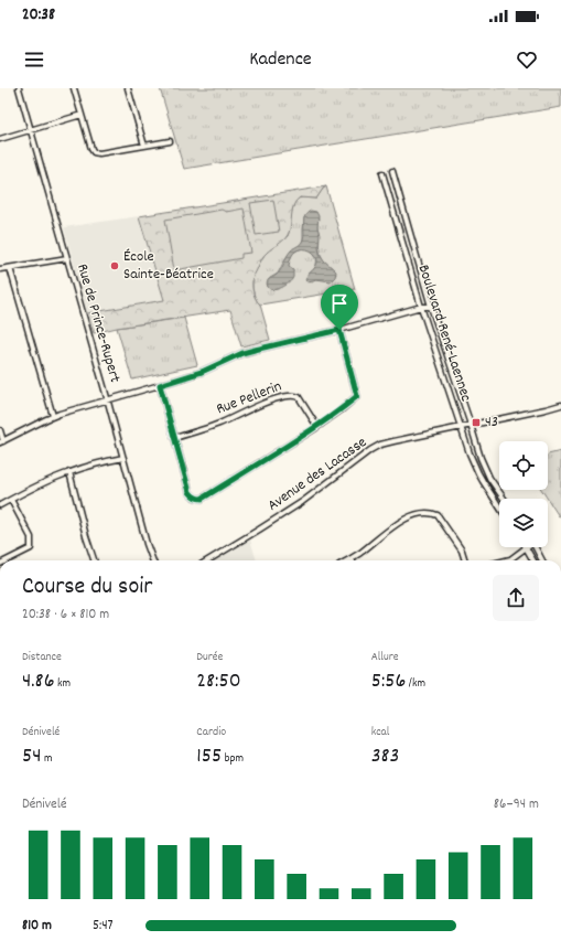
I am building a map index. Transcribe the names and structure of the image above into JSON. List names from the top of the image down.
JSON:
{
  "streets": {
    "street": [
      "Rue de Prince-Rupert",
      "Boulevard René-Laennec",
      "Rue Pellerin",
      "Avenue des Lacasse"
    ]
  },
  "crossings": [
    ["Boulevard René-Laennec", "Avenue des Lacasse"]
  ],
  "places": {
    "other": ["École Sainte-Béatrice"],
    "transit": ["43"]
  },
  "page": {
    "status": "20:38",
    "header": "Kadence",
    "heading": ["Course du soir", "20:38 · 6 × 810 m"],
    "stats": [
      ["Distance", "4.86 km"],
      ["Durée", "28:50"],
      ["Allure", "5:56 /km"],
      ["Dénivelé", "54 m"],
      ["Cardio", "155 bpm"],
      ["kcal", "383"]
    ],
    "chart": ["Dénivelé", "86–94 m"],
    "list": [
      {
        "name": "810 m",
        "note": "5:47"
      }
    ]
  }
}
